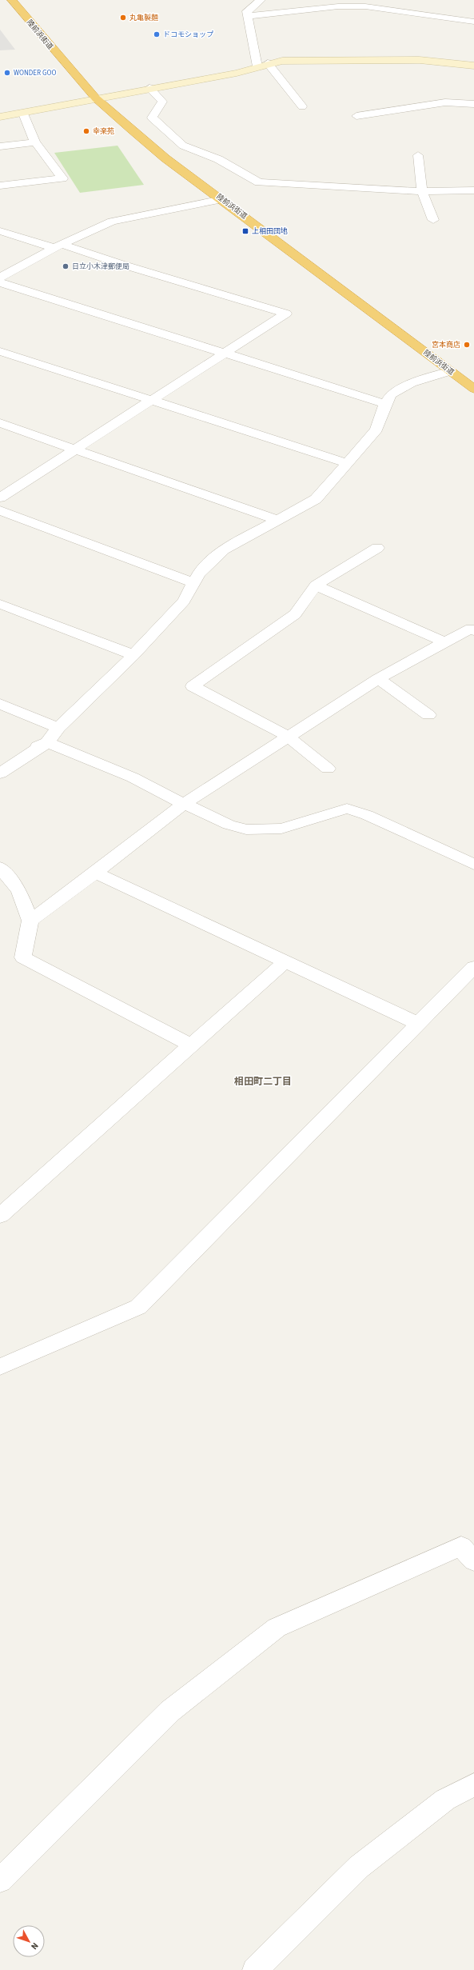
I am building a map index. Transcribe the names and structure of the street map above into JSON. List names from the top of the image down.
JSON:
{
  "streets": {
    "highway": ["陸前浜街道"]
  },
  "districts": ["相田町二丁目"],
  "places": {
    "other": [
      "丸亀製麺",
      "ドコモショップ",
      "WONDER GOO",
      "幸楽苑",
      "日立小木津郵便局",
      "宮本商店"
    ],
    "transit": ["上相田団地"]
  },
  "north": "bottom right"
}
